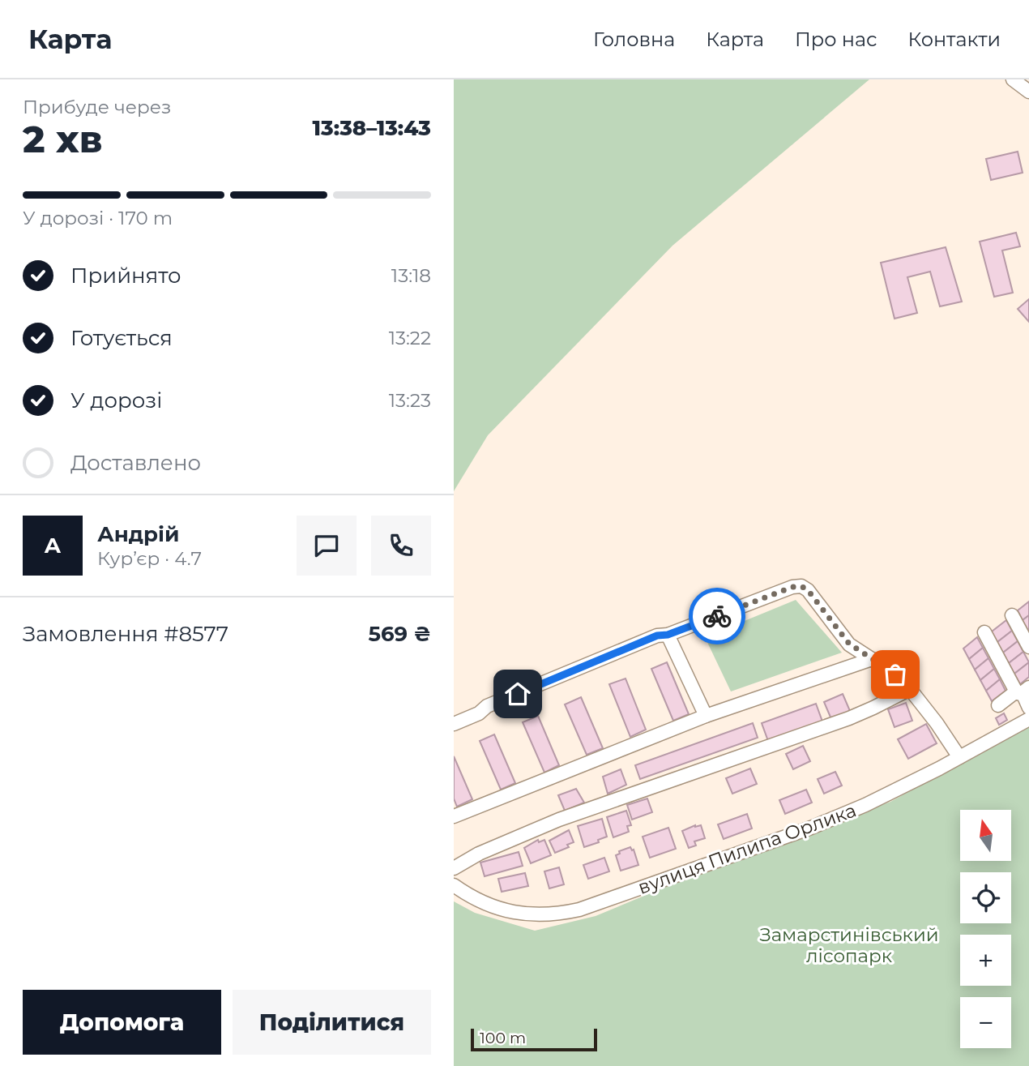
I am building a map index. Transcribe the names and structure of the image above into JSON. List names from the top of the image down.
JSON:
{
  "streets": {
    "street": ["вулиця Пилипа Орлика"]
  },
  "parks": ["Замарстинівський лісопарк"],
  "scale_bar": "100 m",
  "north": "top",
  "page": {
    "header": "Карта",
    "nav": [
      "Головна",
      "Карта",
      "Про нас",
      "Контакти"
    ],
    "heading": ["2 хв", "Прибуде через", "13:38–13:43"],
    "panel": [
      "Андрій",
      "Кур’єр · 4.7",
      "Замовлення #8577",
      "569 ₴"
    ],
    "bar": "У дорозі · 170 m",
    "list": [
      ["Прийнято", "13:18"],
      ["Готується", "13:22"],
      ["У дорозі", "13:23"],
      "Доставлено"
    ],
    "round": "А",
    "map_buttons": ["+", "−"],
    "buttons": ["Допомога", "Поділитися"],
    "scale": "100 m"
  }
}
